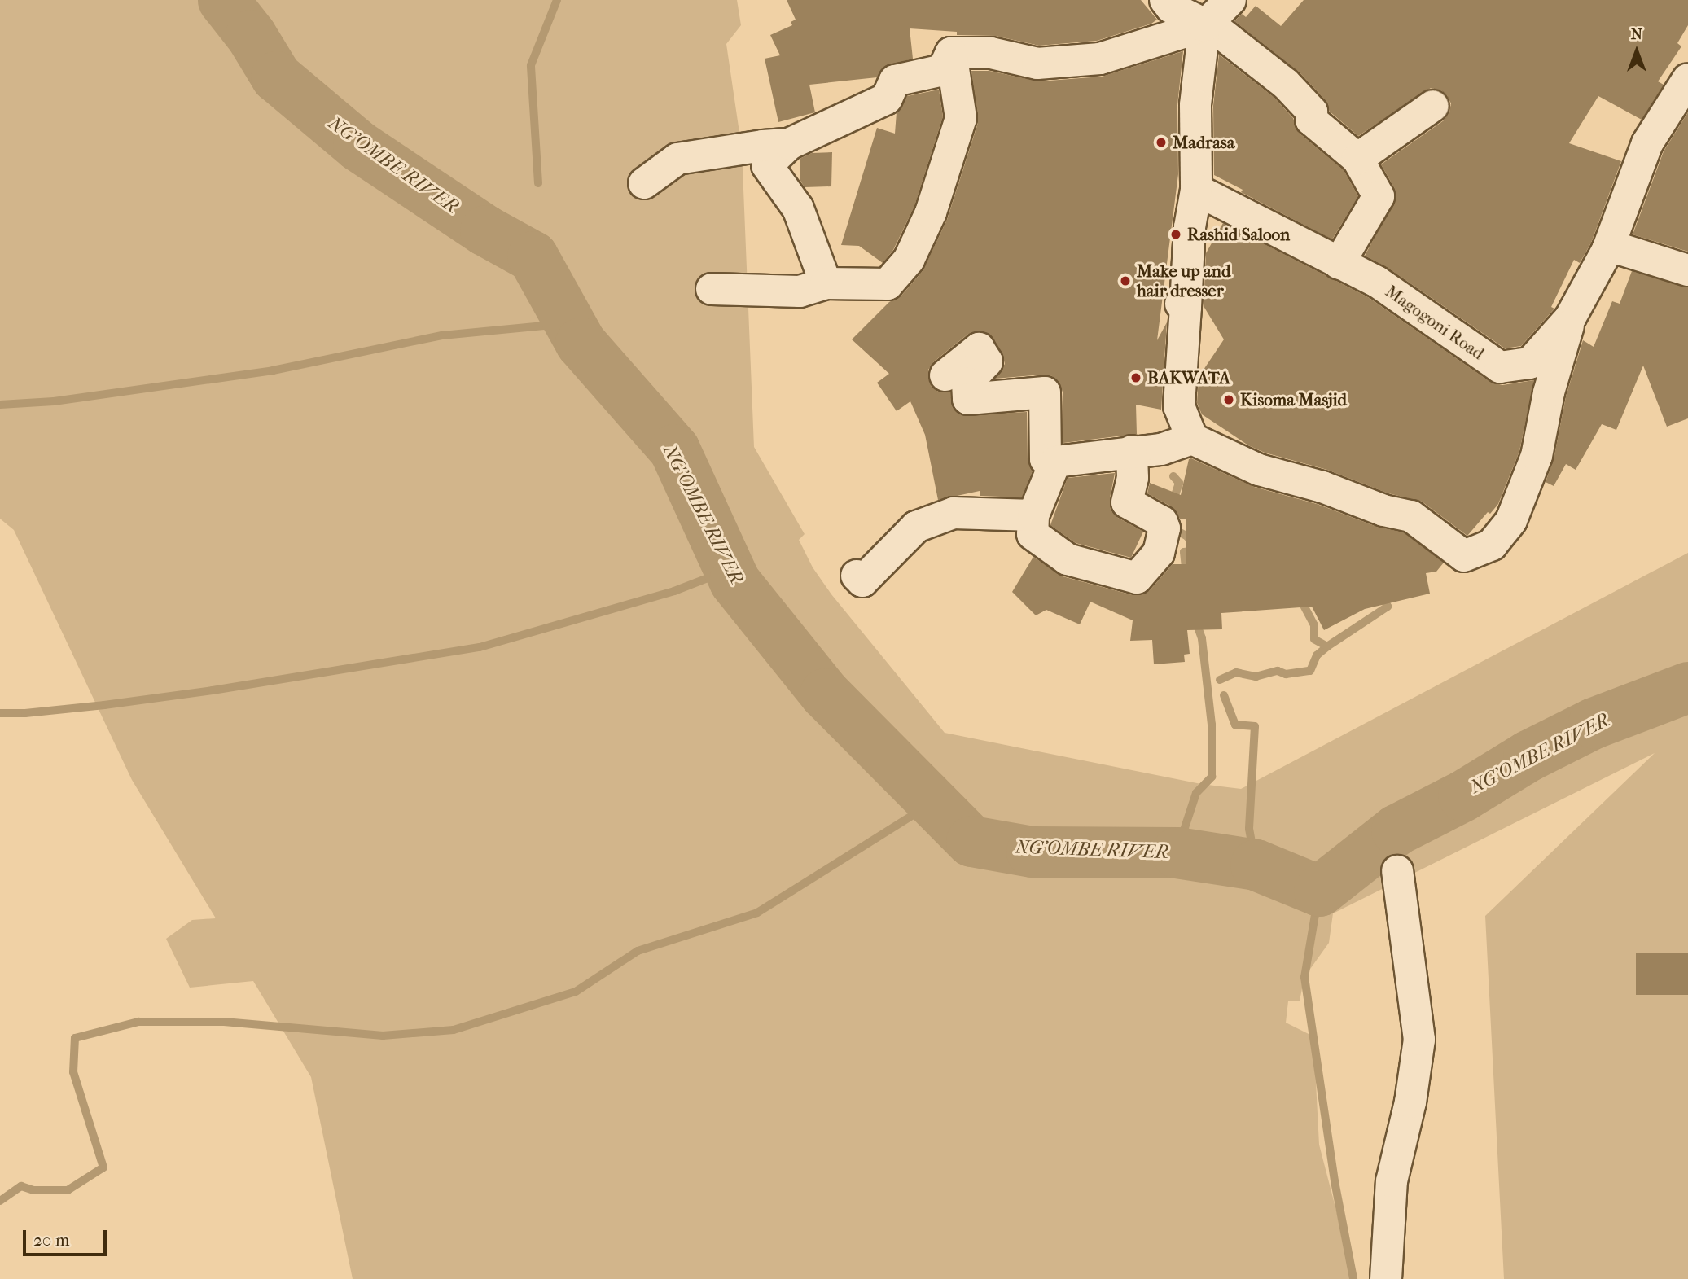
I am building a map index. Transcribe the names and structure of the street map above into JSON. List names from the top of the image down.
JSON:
{
  "streets": {
    "street": ["Magogoni Road"]
  },
  "water": ["NG'OMBE RIVER"],
  "places": [
    "Madrasa",
    "Rashid Saloon",
    "Make up and hair dresser",
    "BAKWATA",
    "Kisoma Masjid"
  ],
  "scale_bar": "20 m",
  "north": "top"
}
